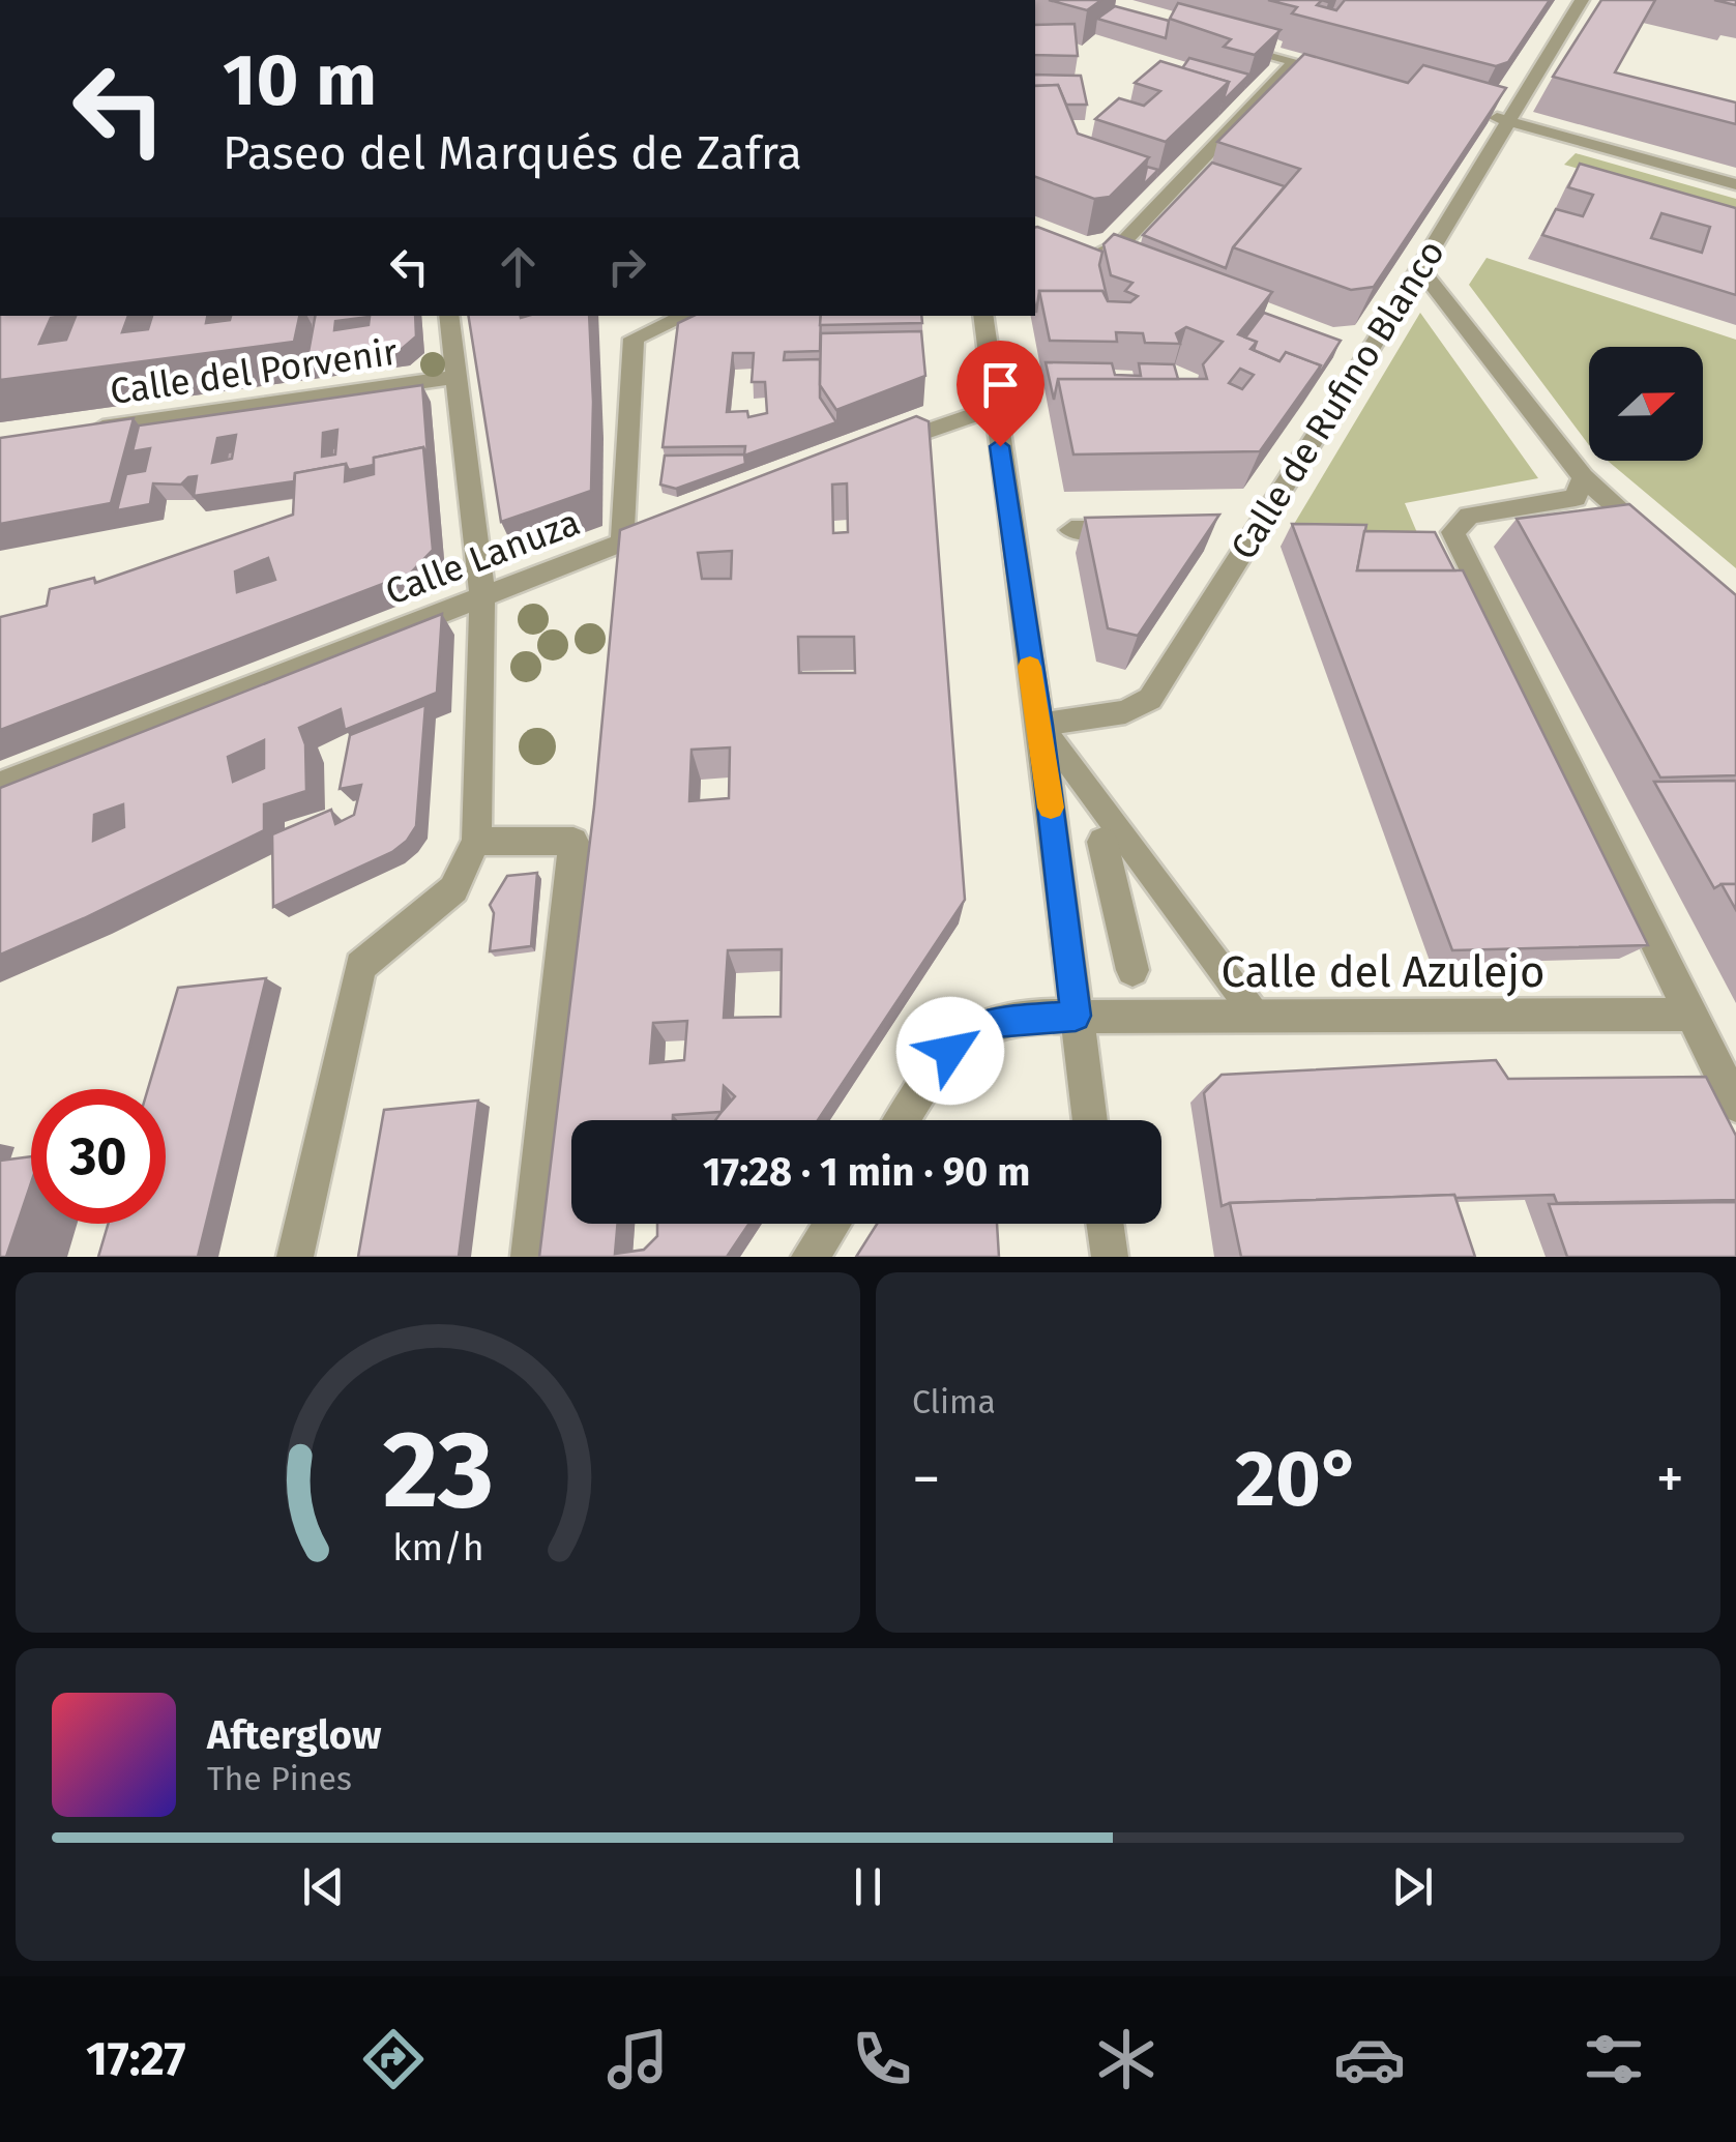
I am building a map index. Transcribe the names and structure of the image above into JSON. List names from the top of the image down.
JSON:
{
  "streets": {
    "street": [
      "Calle del Porvenir",
      "Calle de Rufino Blanco",
      "Calle Lanuza",
      "Calle del Azulejo"
    ]
  },
  "north": "right",
  "page": {
    "turn": ["10 m", "Paseo del Marqués de Zafra"],
    "limit": "30",
    "trip": "17:28 · 1 min · 90 m",
    "tile": "Clima",
    "heat": ["−", "20°", "+"],
    "song": ["Afterglow", "The Pines"],
    "tabs": "17:27",
    "gauge": ["23", "km/h"]
  }
}
